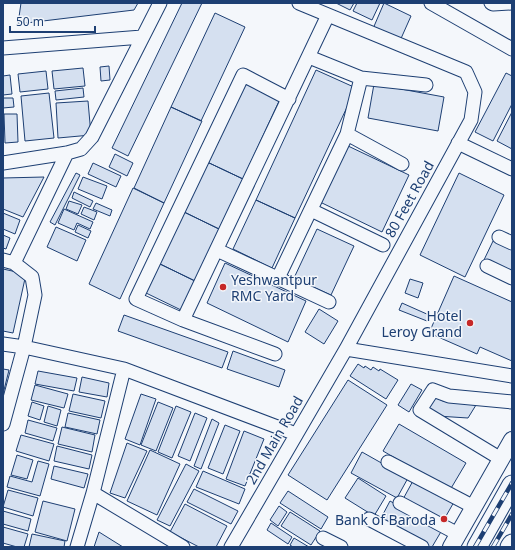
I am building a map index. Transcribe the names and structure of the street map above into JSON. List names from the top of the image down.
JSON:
{
  "streets": {
    "street": ["80 Feet Road", "2nd Main Road"]
  },
  "crossings": [
    ["80 Feet Road", "2nd Main Road"]
  ],
  "places": ["Yeshwantpur RMC Yard", "Hotel Leroy Grand", "Bank of Baroda"],
  "scale_bar": "50 m"
}
